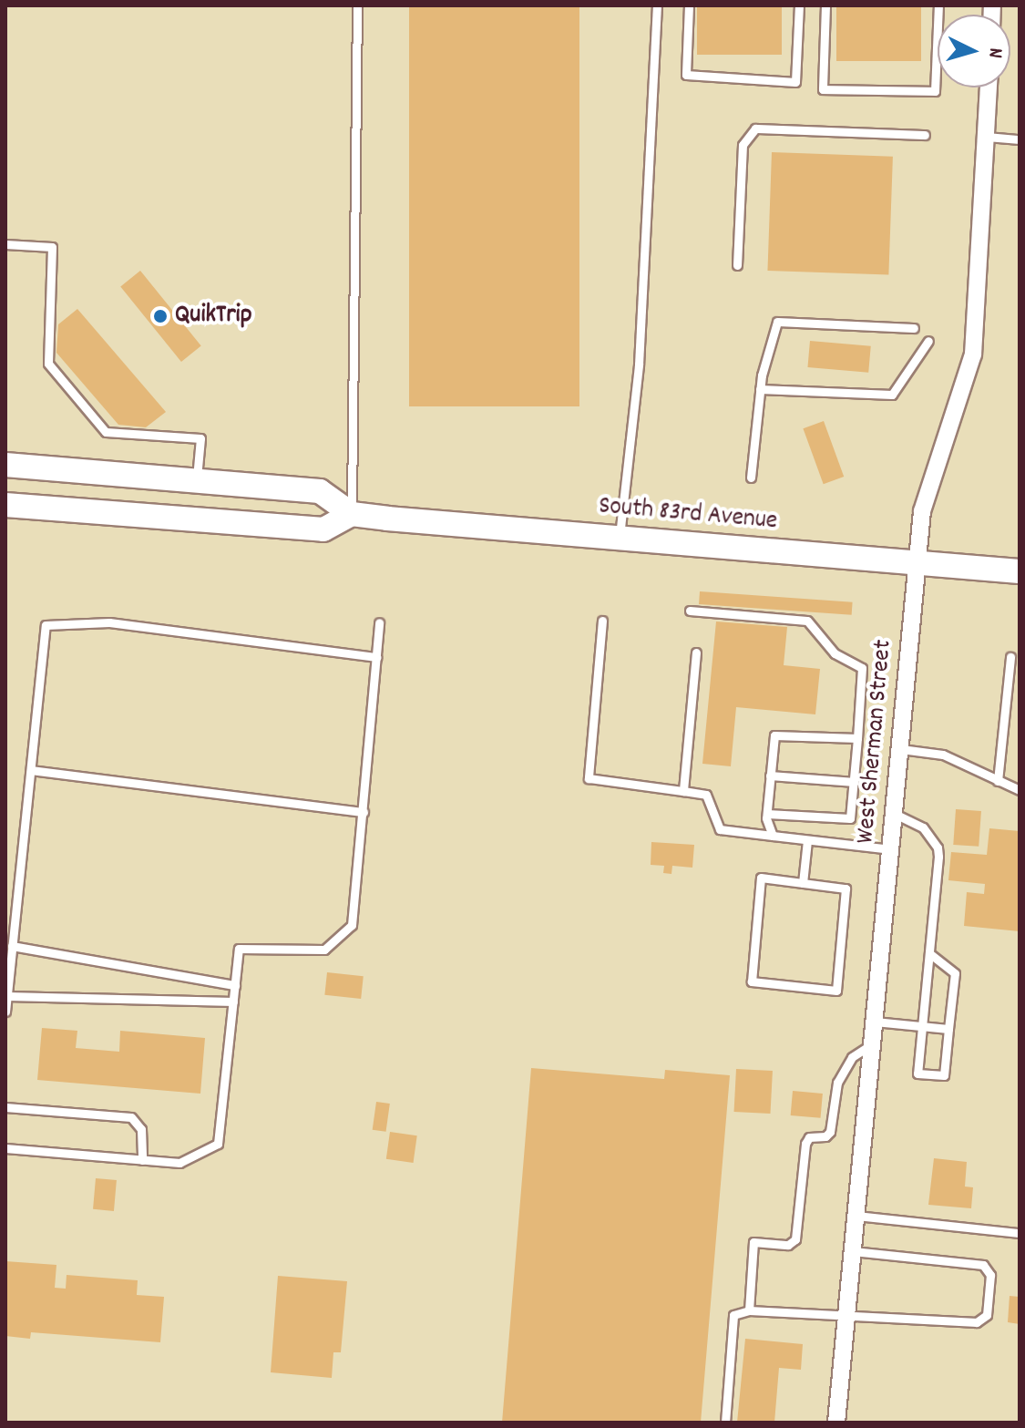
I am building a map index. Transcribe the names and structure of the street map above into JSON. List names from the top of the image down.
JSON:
{
  "streets": {
    "main road": ["South 83rd Avenue"],
    "street": ["West Sherman Street"]
  },
  "crossings": [
    ["South 83rd Avenue", "West Sherman Street"]
  ],
  "places": ["QuikTrip"],
  "north": "right"
}
